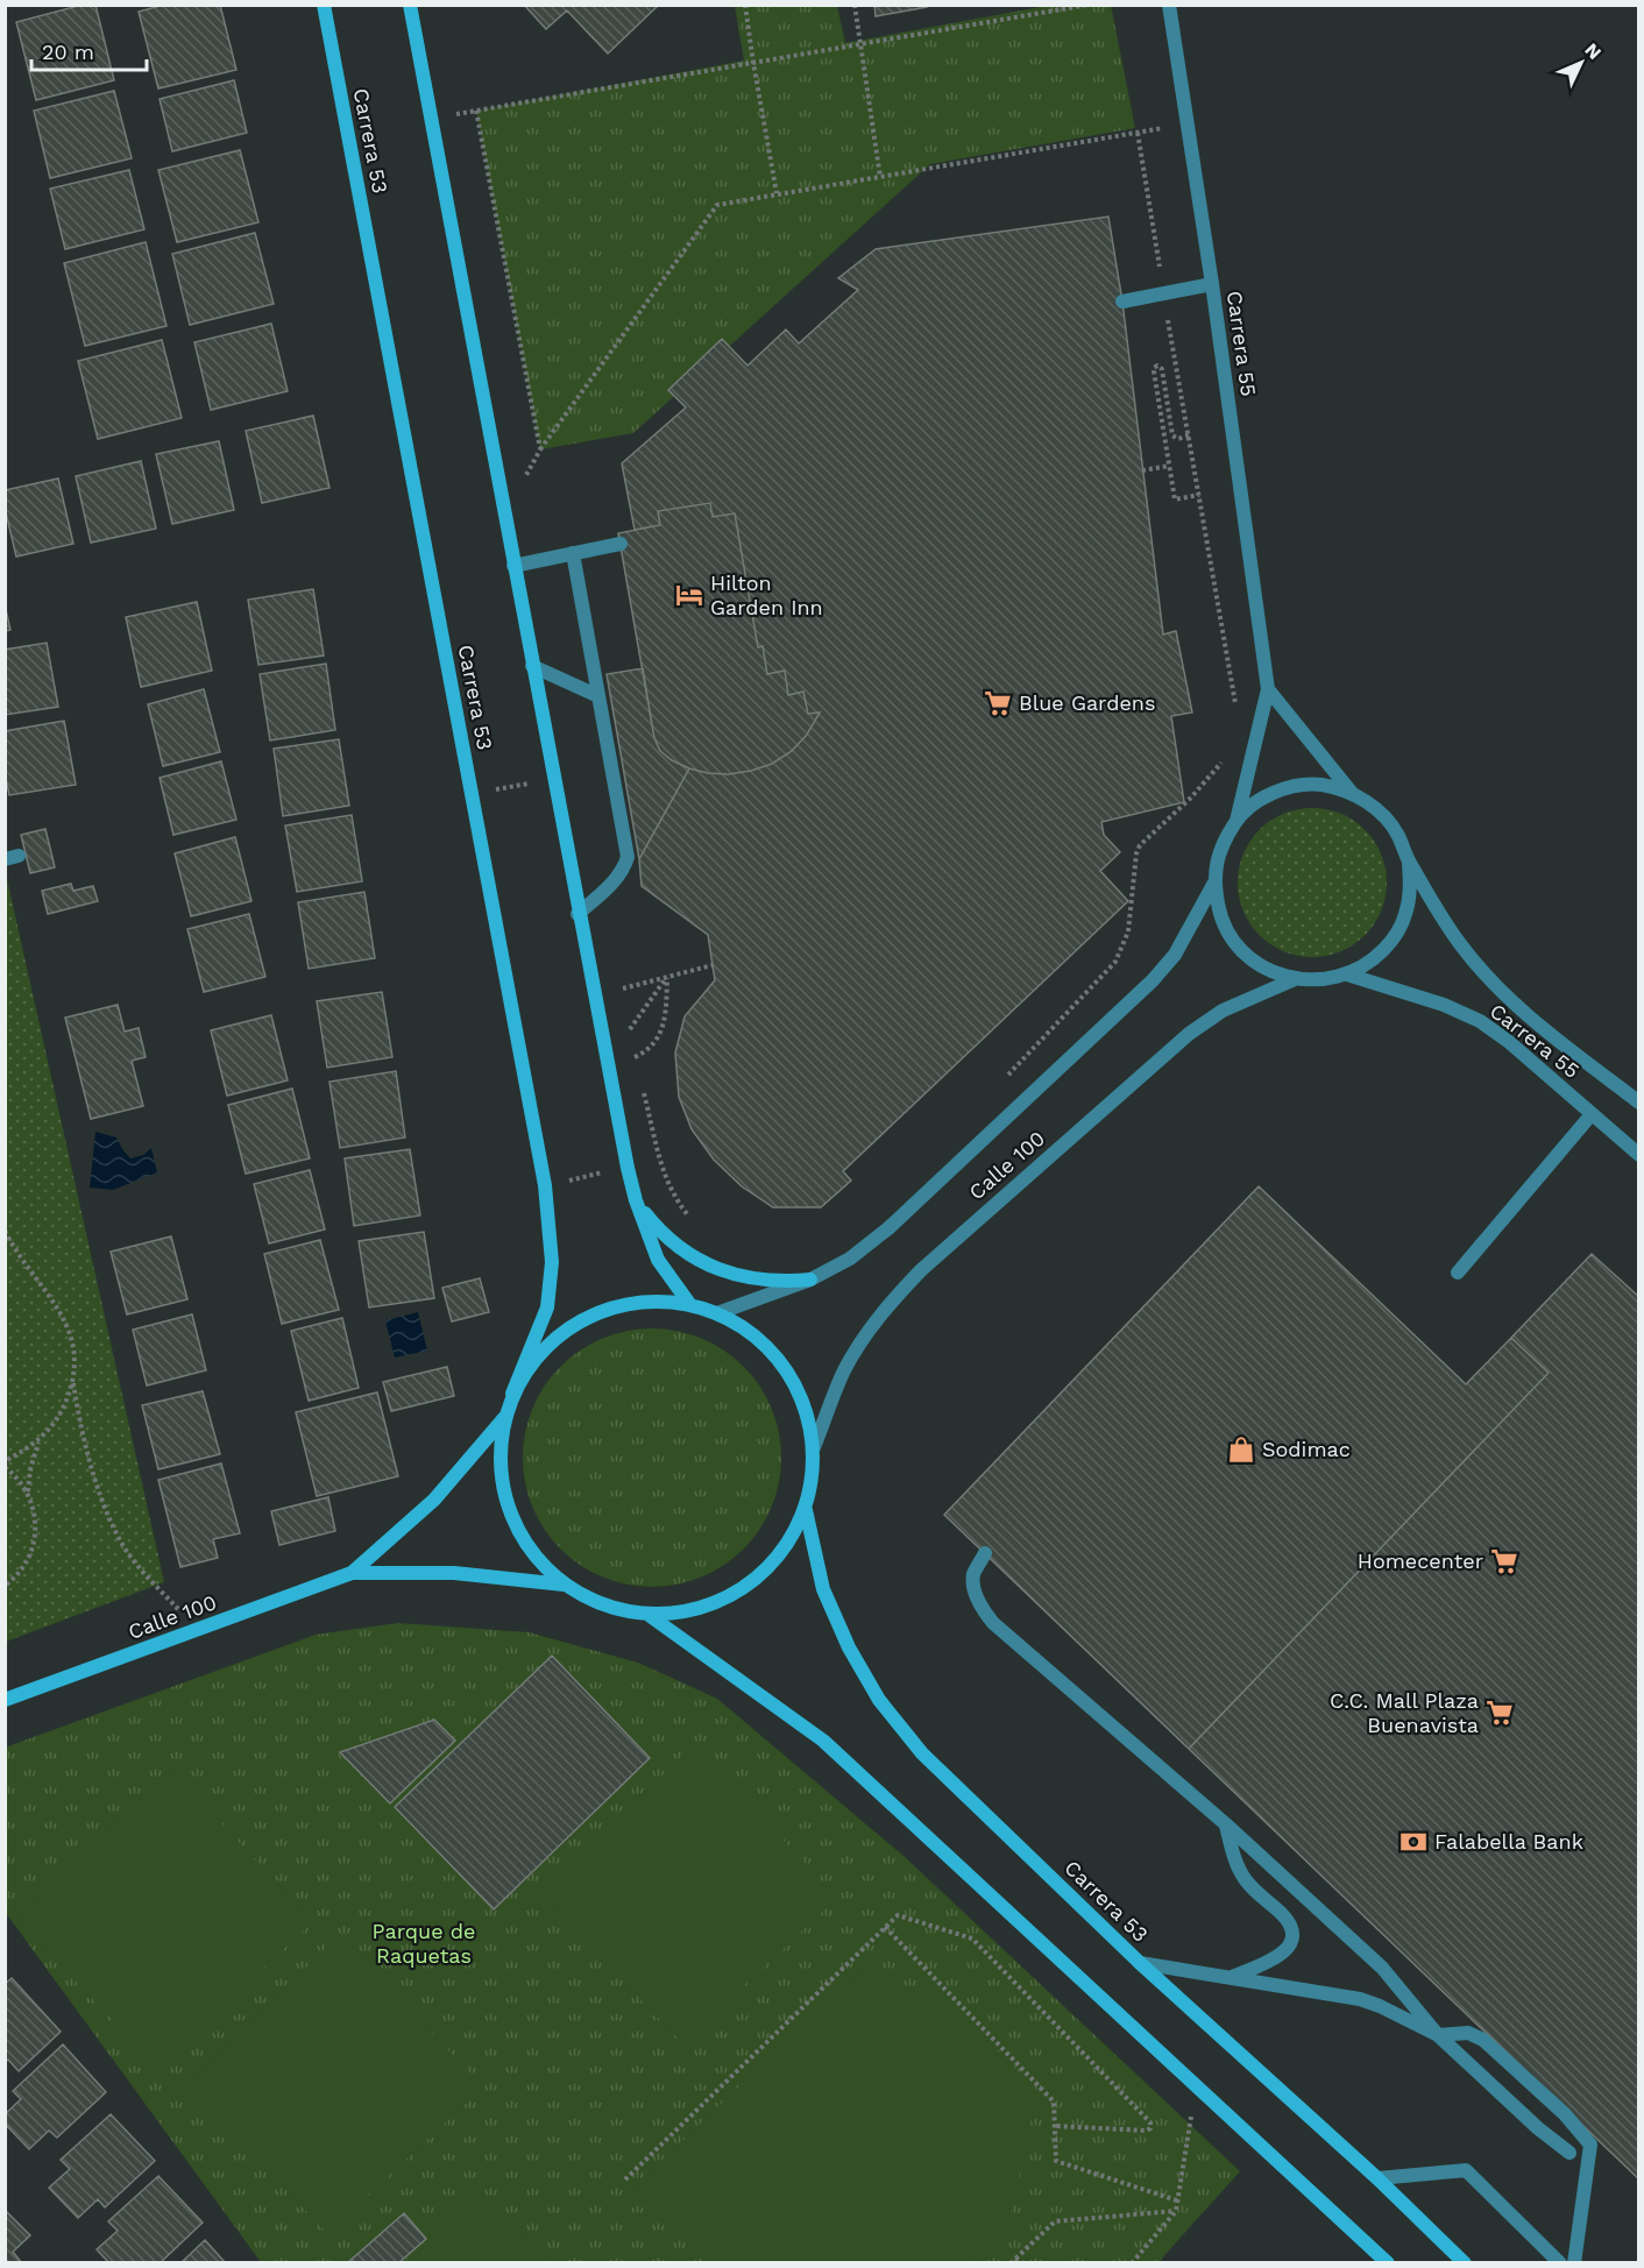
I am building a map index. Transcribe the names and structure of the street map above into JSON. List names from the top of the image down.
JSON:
{
  "streets": {
    "main road": ["Carrera 53", "Calle 100"],
    "street": ["Carrera 55"]
  },
  "crossings": [
    ["Carrera 55", "Calle 100"]
  ],
  "parks": ["Parque de Raquetas"],
  "places": {
    "hotel": ["Hilton Garden Inn"],
    "supermarket": ["Blue Gardens", "Homecenter", "C.C. Mall Plaza Buenavista"],
    "shop": ["Sodimac"],
    "bank": ["Falabella Bank"]
  },
  "scale_bar": "20 m",
  "north": "top right"
}
